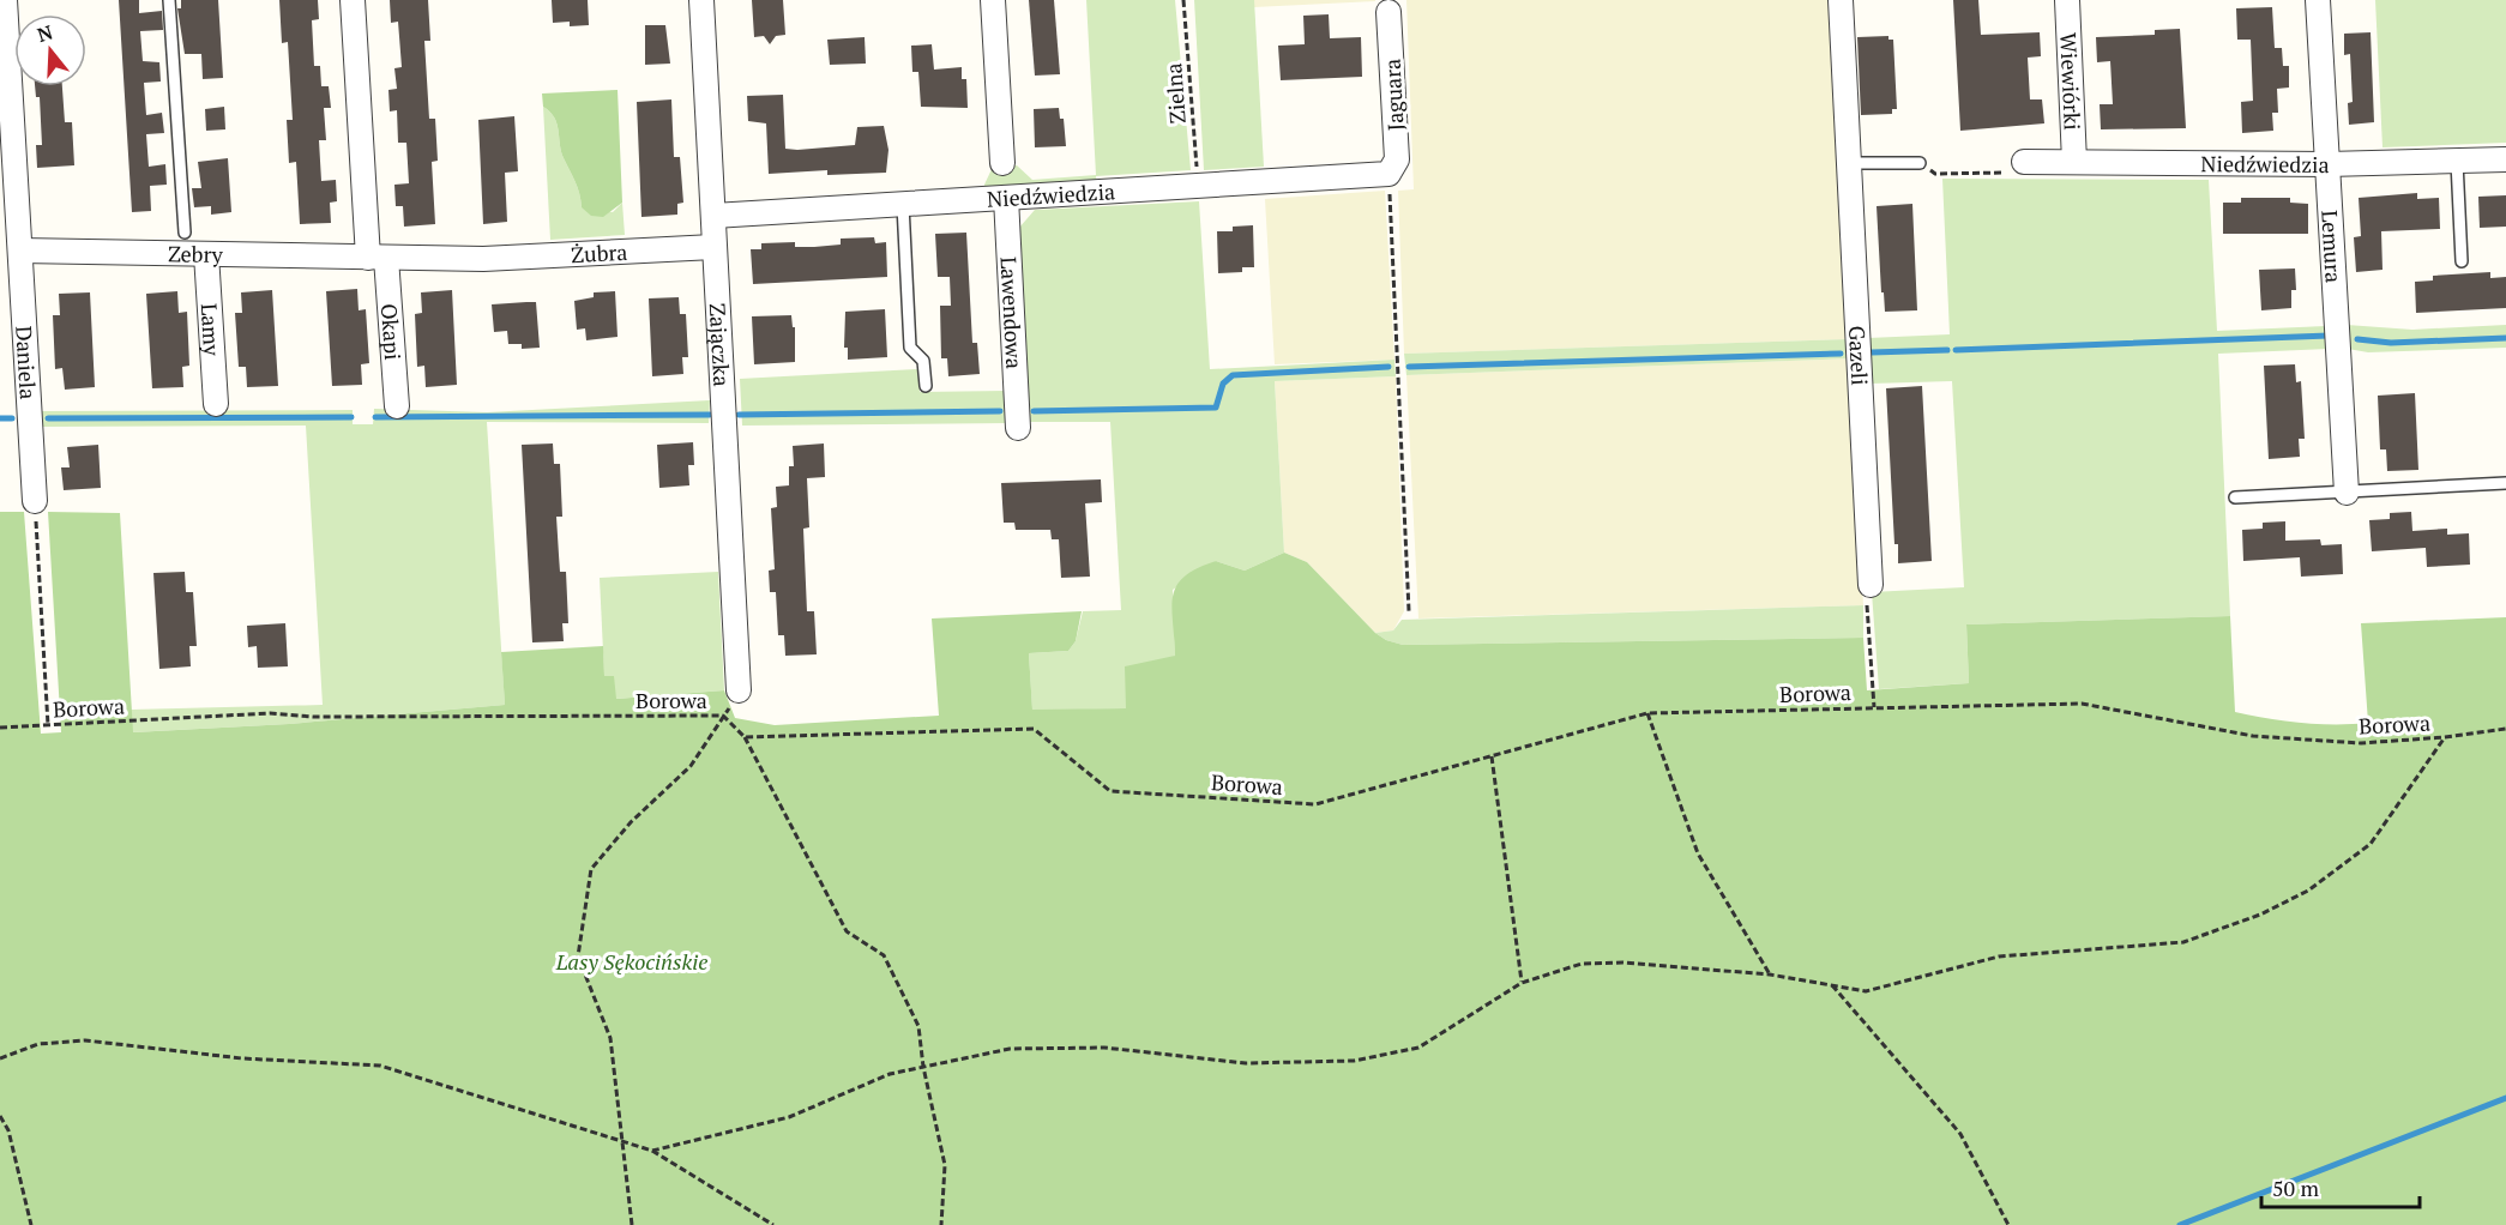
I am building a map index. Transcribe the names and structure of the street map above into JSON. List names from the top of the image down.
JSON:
{
  "streets": {
    "street": [
      "Wiewiórki",
      "Jaguara",
      "Niedźwiedzia",
      "Lemura",
      "Żubra",
      "Zebry",
      "Lawendowa",
      "Lamy",
      "Okapi",
      "Zajączka",
      "Gazeli",
      "Daniela"
    ],
    "path": ["Zielna", "Borowa"]
  },
  "crossings": [
    ["Wiewiórki", "Niedźwiedzia"],
    ["Zielna", "Niedźwiedzia"],
    ["Jaguara", "Niedźwiedzia"],
    ["Niedźwiedzia", "Lemura"],
    ["Niedźwiedzia", "Lawendowa"],
    ["Niedźwiedzia", "Zajączka"],
    ["Żubra", "Zebry"],
    ["Żubra", "Zajączka"],
    ["Zebry", "Lamy"],
    ["Zebry", "Okapi"],
    ["Zebry", "Daniela"]
  ],
  "parks": ["Lasy Sękocińskie"],
  "scale_bar": "50 m",
  "north": "top"
}
